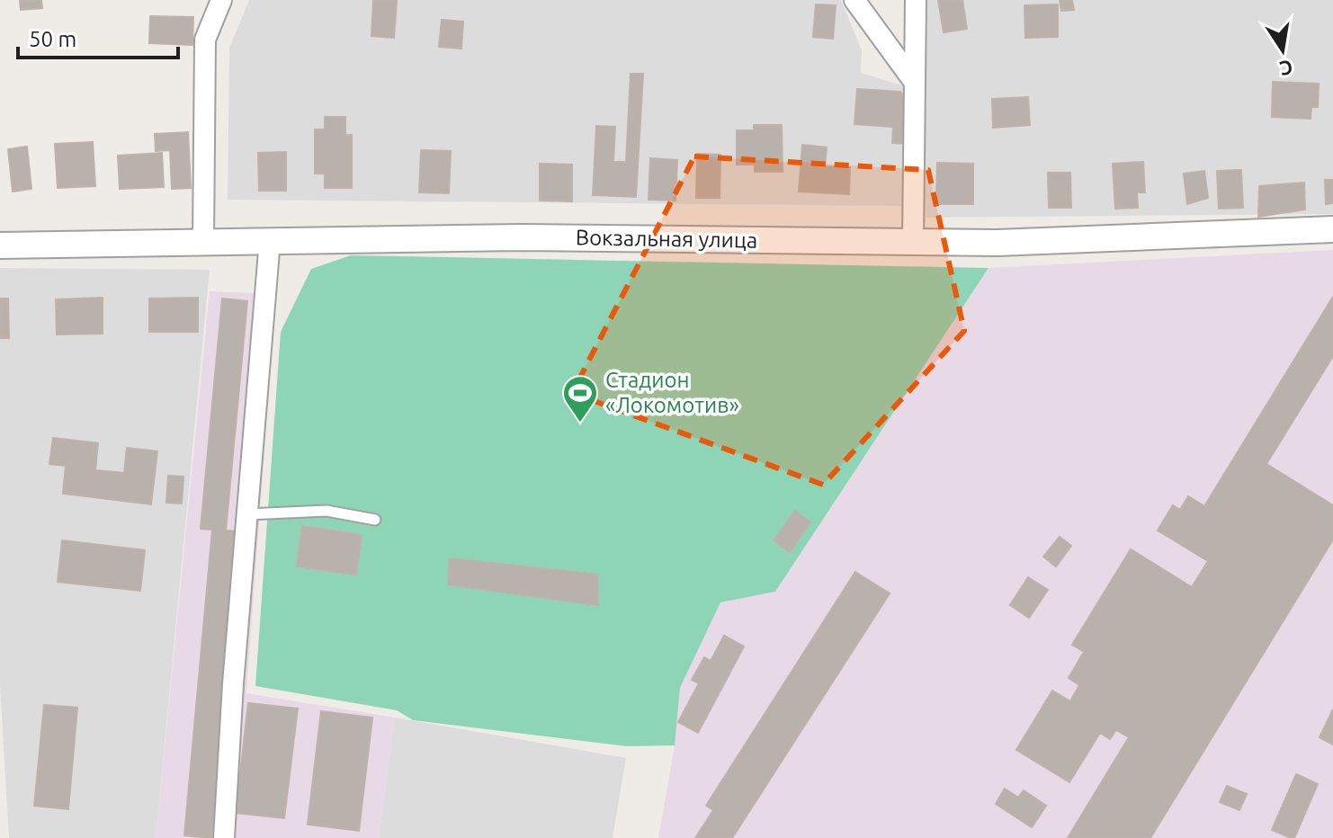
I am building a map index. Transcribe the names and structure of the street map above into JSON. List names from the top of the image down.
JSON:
{
  "streets": {
    "street": ["Вокзальная улица"]
  },
  "places": {
    "sports": ["Стадион «Локомотив»"]
  },
  "scale_bar": "50 m",
  "north": "bottom"
}
